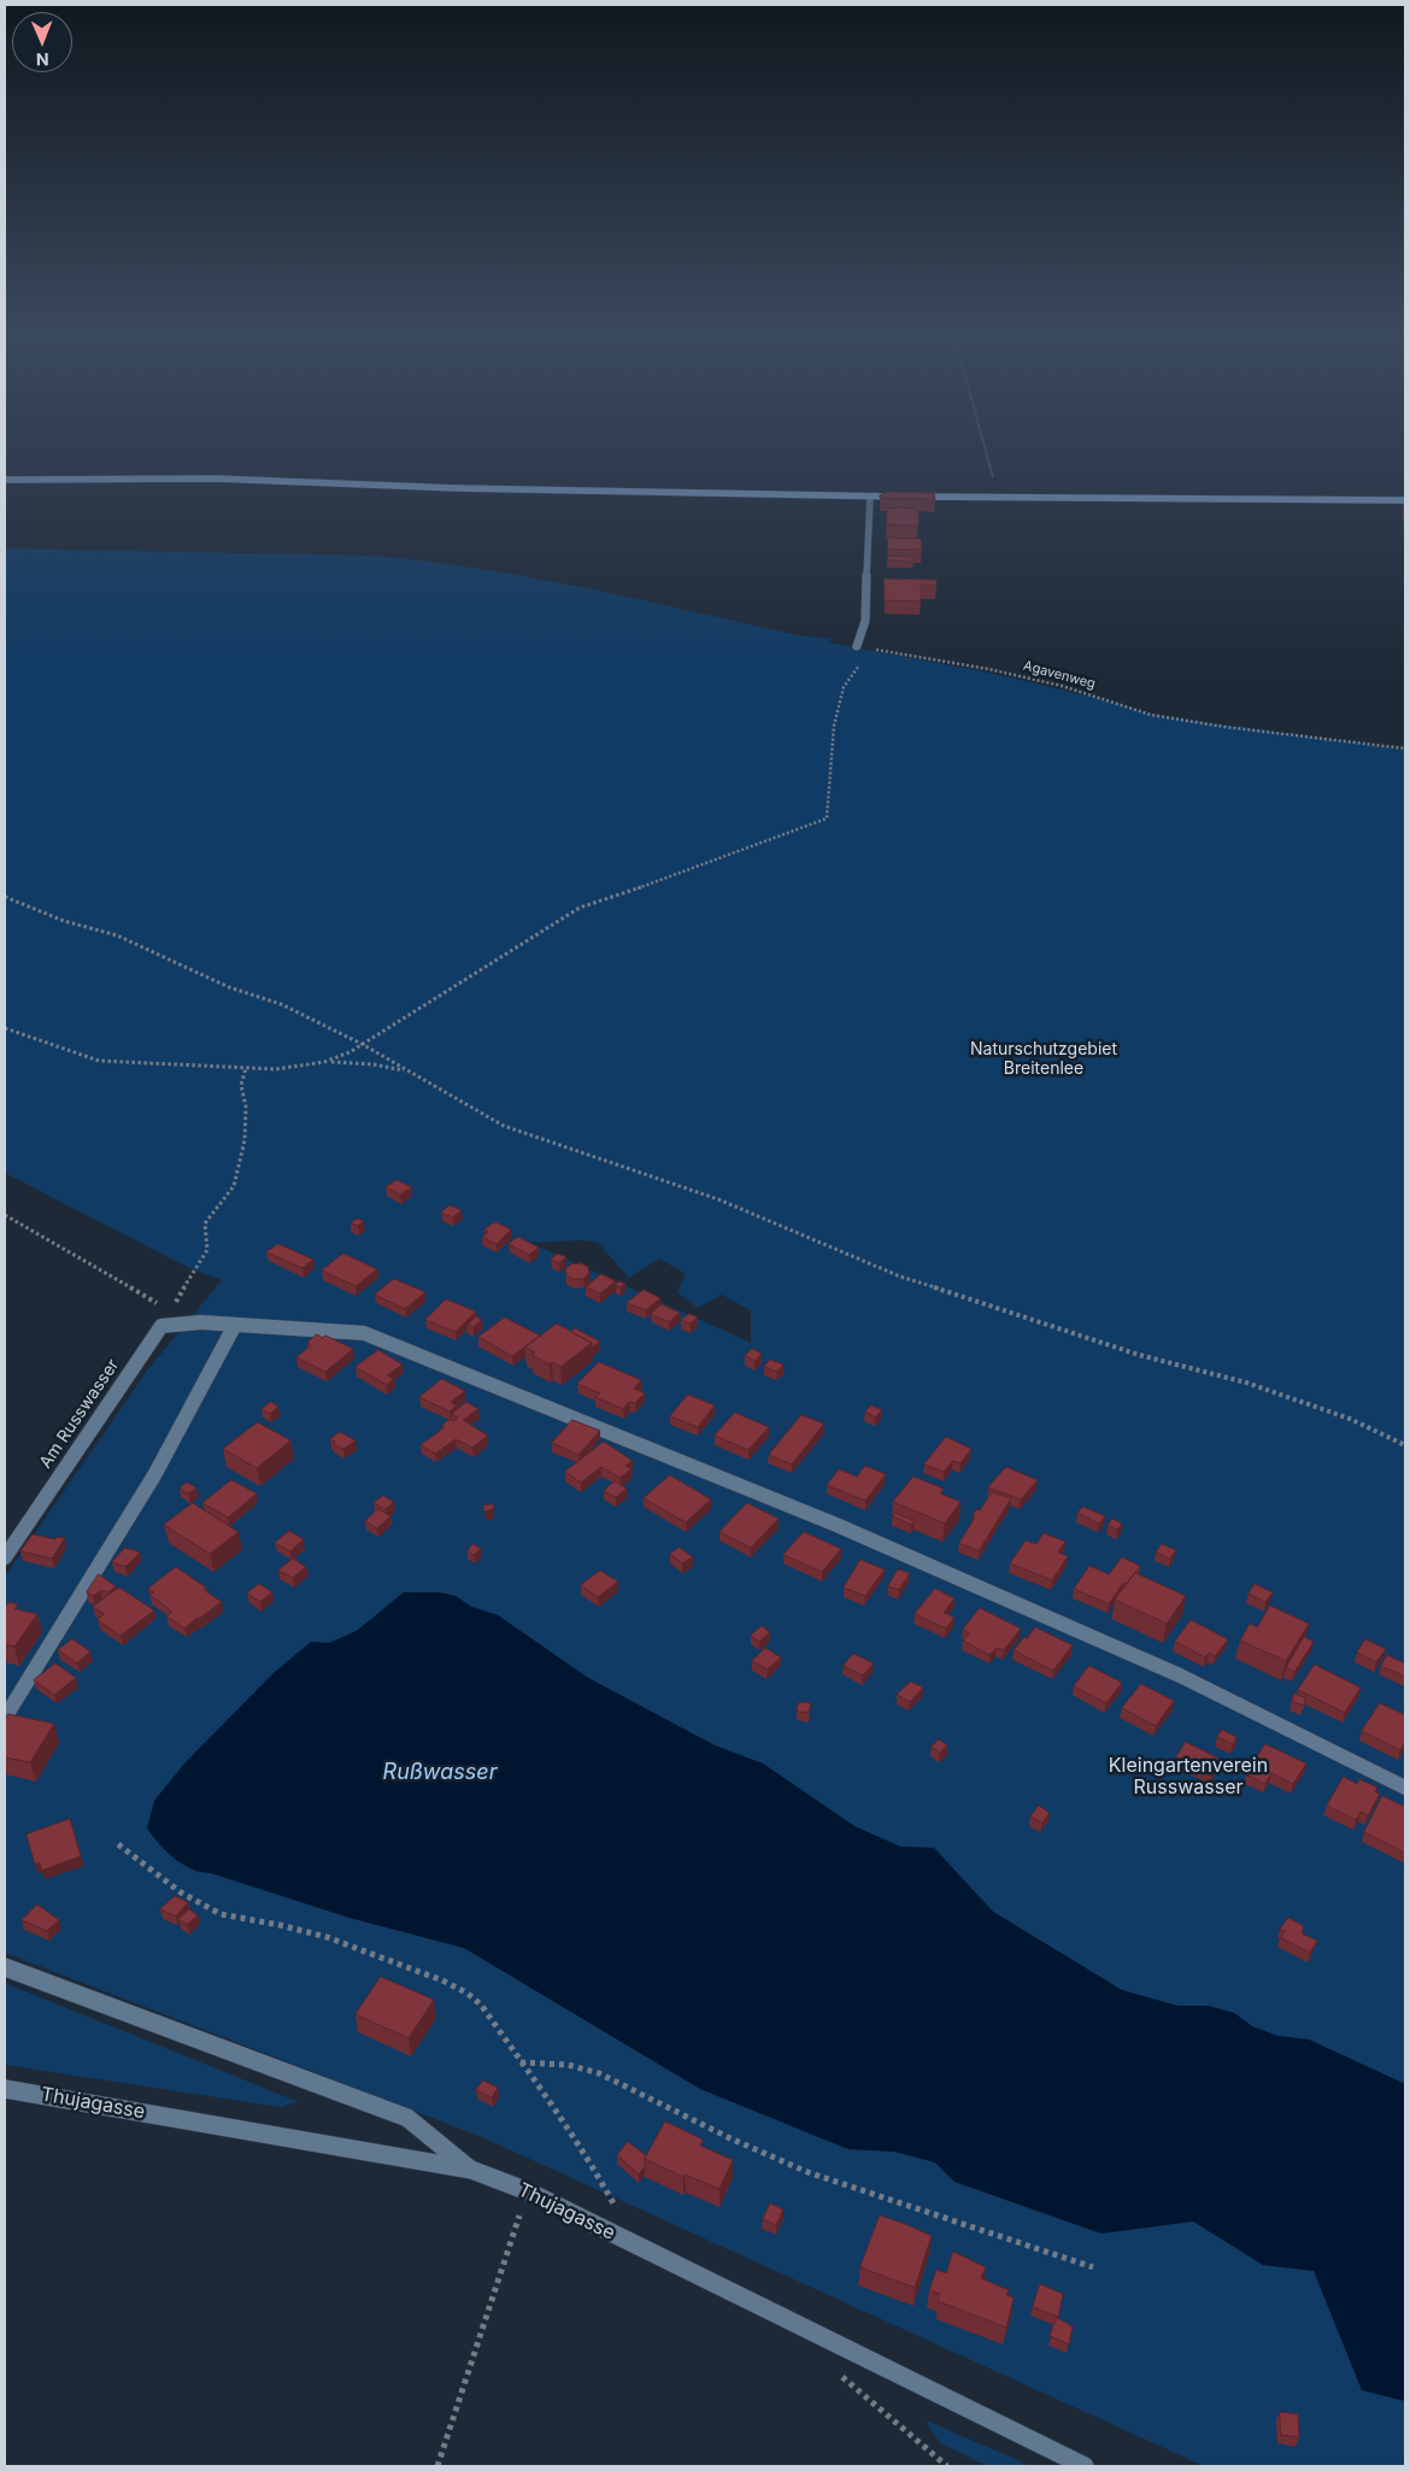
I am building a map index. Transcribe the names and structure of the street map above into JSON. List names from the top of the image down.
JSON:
{
  "streets": {
    "street": ["Am Russwasser", "Thujagasse"],
    "path": ["Agavenweg"]
  },
  "water": ["Rußwasser"],
  "parks": ["Naturschutzgebiet Breitenlee", "Kleingartenverein Russwasser"],
  "north": "bottom"
}
